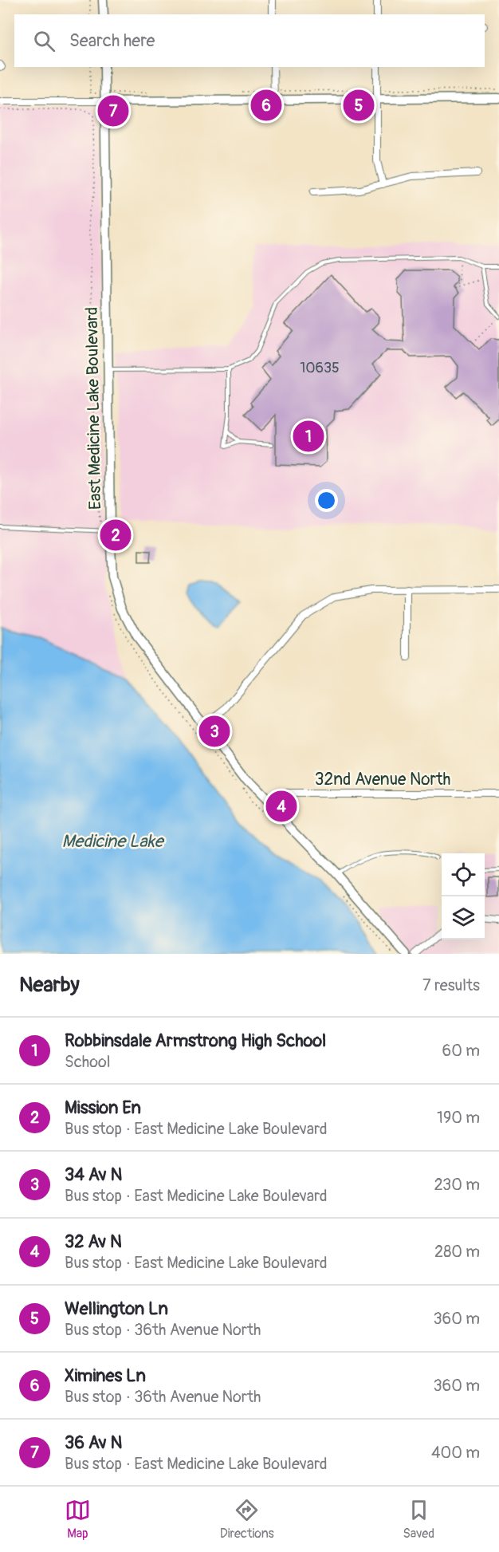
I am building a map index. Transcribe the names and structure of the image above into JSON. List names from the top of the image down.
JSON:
{
  "streets": {
    "street": ["East Medicine Lake Boulevard", "32nd Avenue North"]
  },
  "crossings": [
    ["East Medicine Lake Boulevard", "32nd Avenue North"]
  ],
  "water": ["Medicine Lake"],
  "house_numbers": ["10635"],
  "page": {
    "search": "Search here",
    "pins": [
      "5",
      "6",
      "7",
      "1",
      "2",
      "3",
      "4"
    ],
    "heading": ["Nearby", "7 results"],
    "list": [
      {
        "mark": "1",
        "name": "Robbinsdale Armstrong High School",
        "note": "School",
        "value": "60 m"
      },
      {
        "mark": "2",
        "name": "Mission En",
        "note": "Bus stop · East Medicine Lake Boulevard",
        "value": "190 m"
      },
      {
        "mark": "3",
        "name": "34 Av N",
        "note": "Bus stop · East Medicine Lake Boulevard",
        "value": "230 m"
      },
      {
        "mark": "4",
        "name": "32 Av N",
        "note": "Bus stop · East Medicine Lake Boulevard",
        "value": "280 m"
      },
      {
        "mark": "5",
        "name": "Wellington Ln",
        "note": "Bus stop · 36th Avenue North",
        "value": "360 m"
      },
      {
        "mark": "6",
        "name": "Ximines Ln",
        "note": "Bus stop · 36th Avenue North",
        "value": "360 m"
      },
      {
        "mark": "7",
        "name": "36 Av N",
        "note": "Bus stop · East Medicine Lake Boulevard",
        "value": "400 m"
      }
    ],
    "nav": ["Map", "Directions", "Saved"]
  }
}
